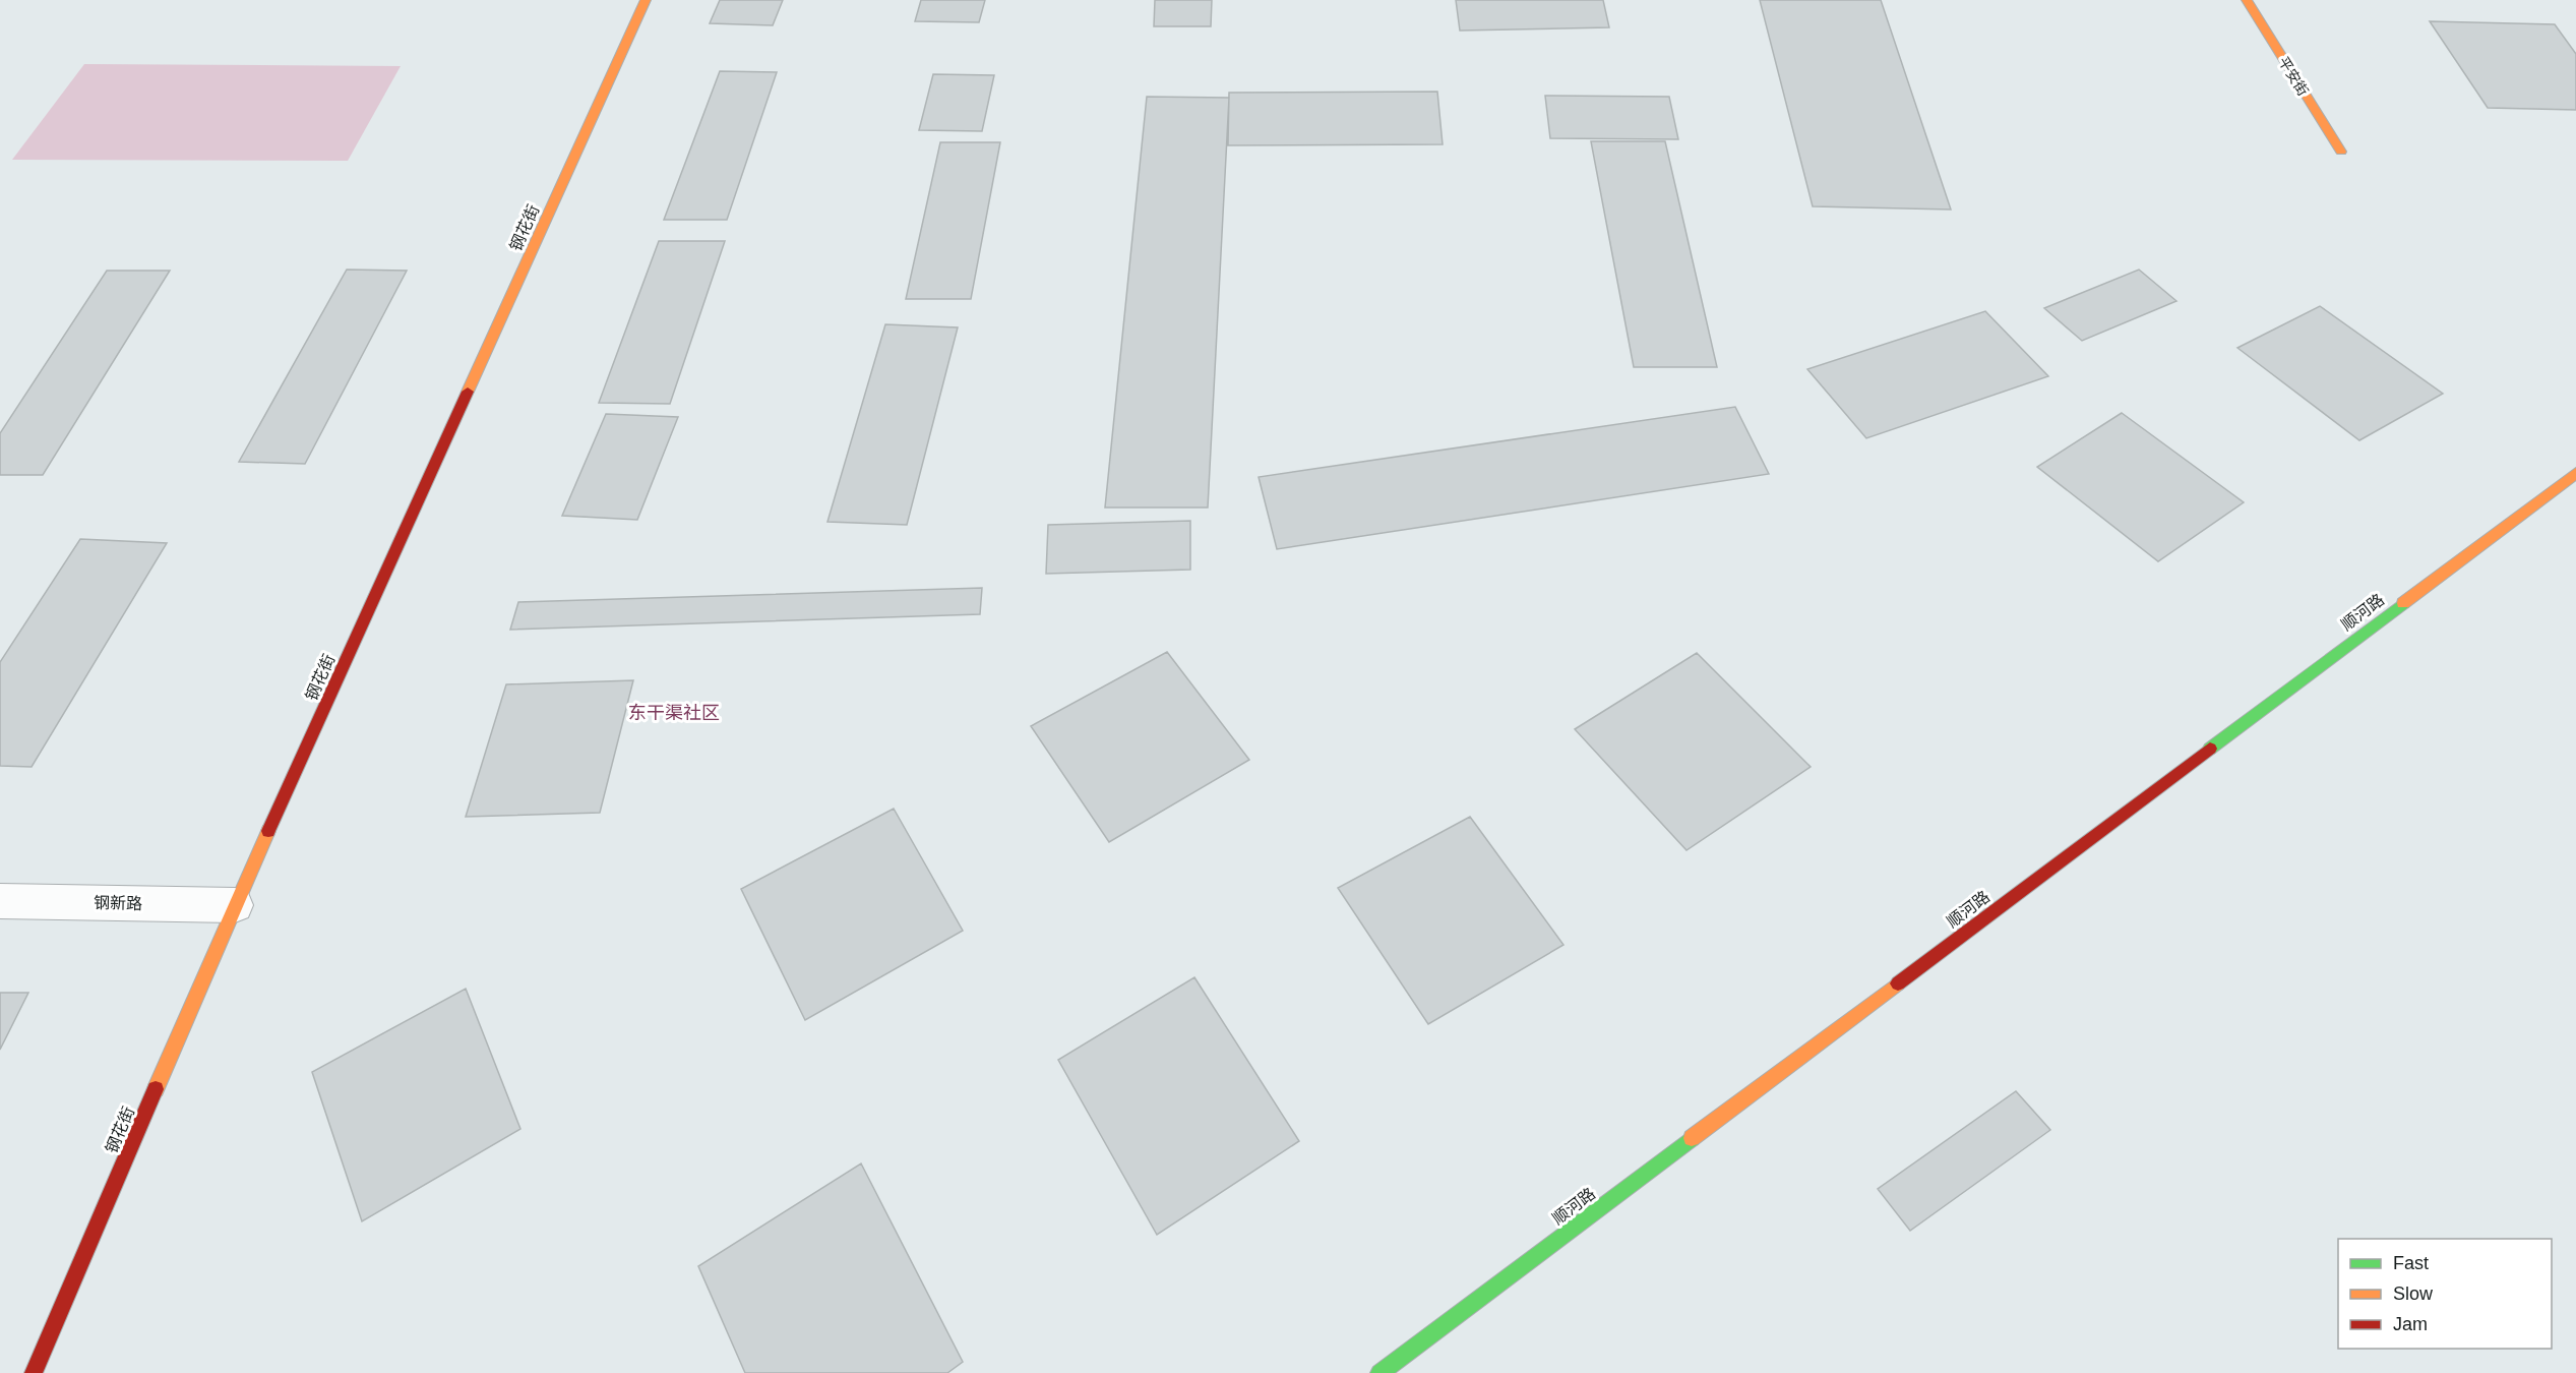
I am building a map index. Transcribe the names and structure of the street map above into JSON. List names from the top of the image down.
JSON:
{
  "streets": {
    "street": [
      "平安街",
      "钢花街",
      "顺河路",
      "钢新路"
    ]
  },
  "crossings": [
    ["钢花街", "钢新路"]
  ],
  "districts": ["东干渠社区"],
  "legend": ["Fast", "Slow", "Jam"]
}
